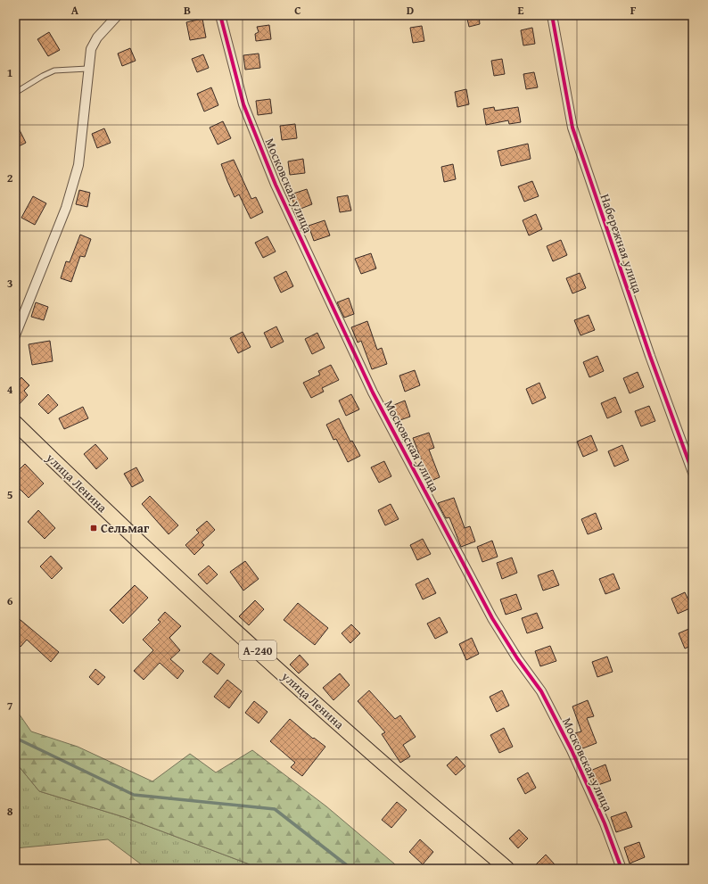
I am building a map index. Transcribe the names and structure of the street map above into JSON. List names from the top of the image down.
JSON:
{
  "streets": {
    "main road": ["улица Ленина", "А-240"],
    "street": ["Московская улица", "Набережная улица"]
  },
  "places": {
    "transit": ["Сельмаг"]
  },
  "grid": {
    "columns": [
      "A",
      "B",
      "C",
      "D",
      "E",
      "F"
    ],
    "rows": [
      "1",
      "2",
      "3",
      "4",
      "5",
      "6",
      "7",
      "8"
    ]
  }
}
